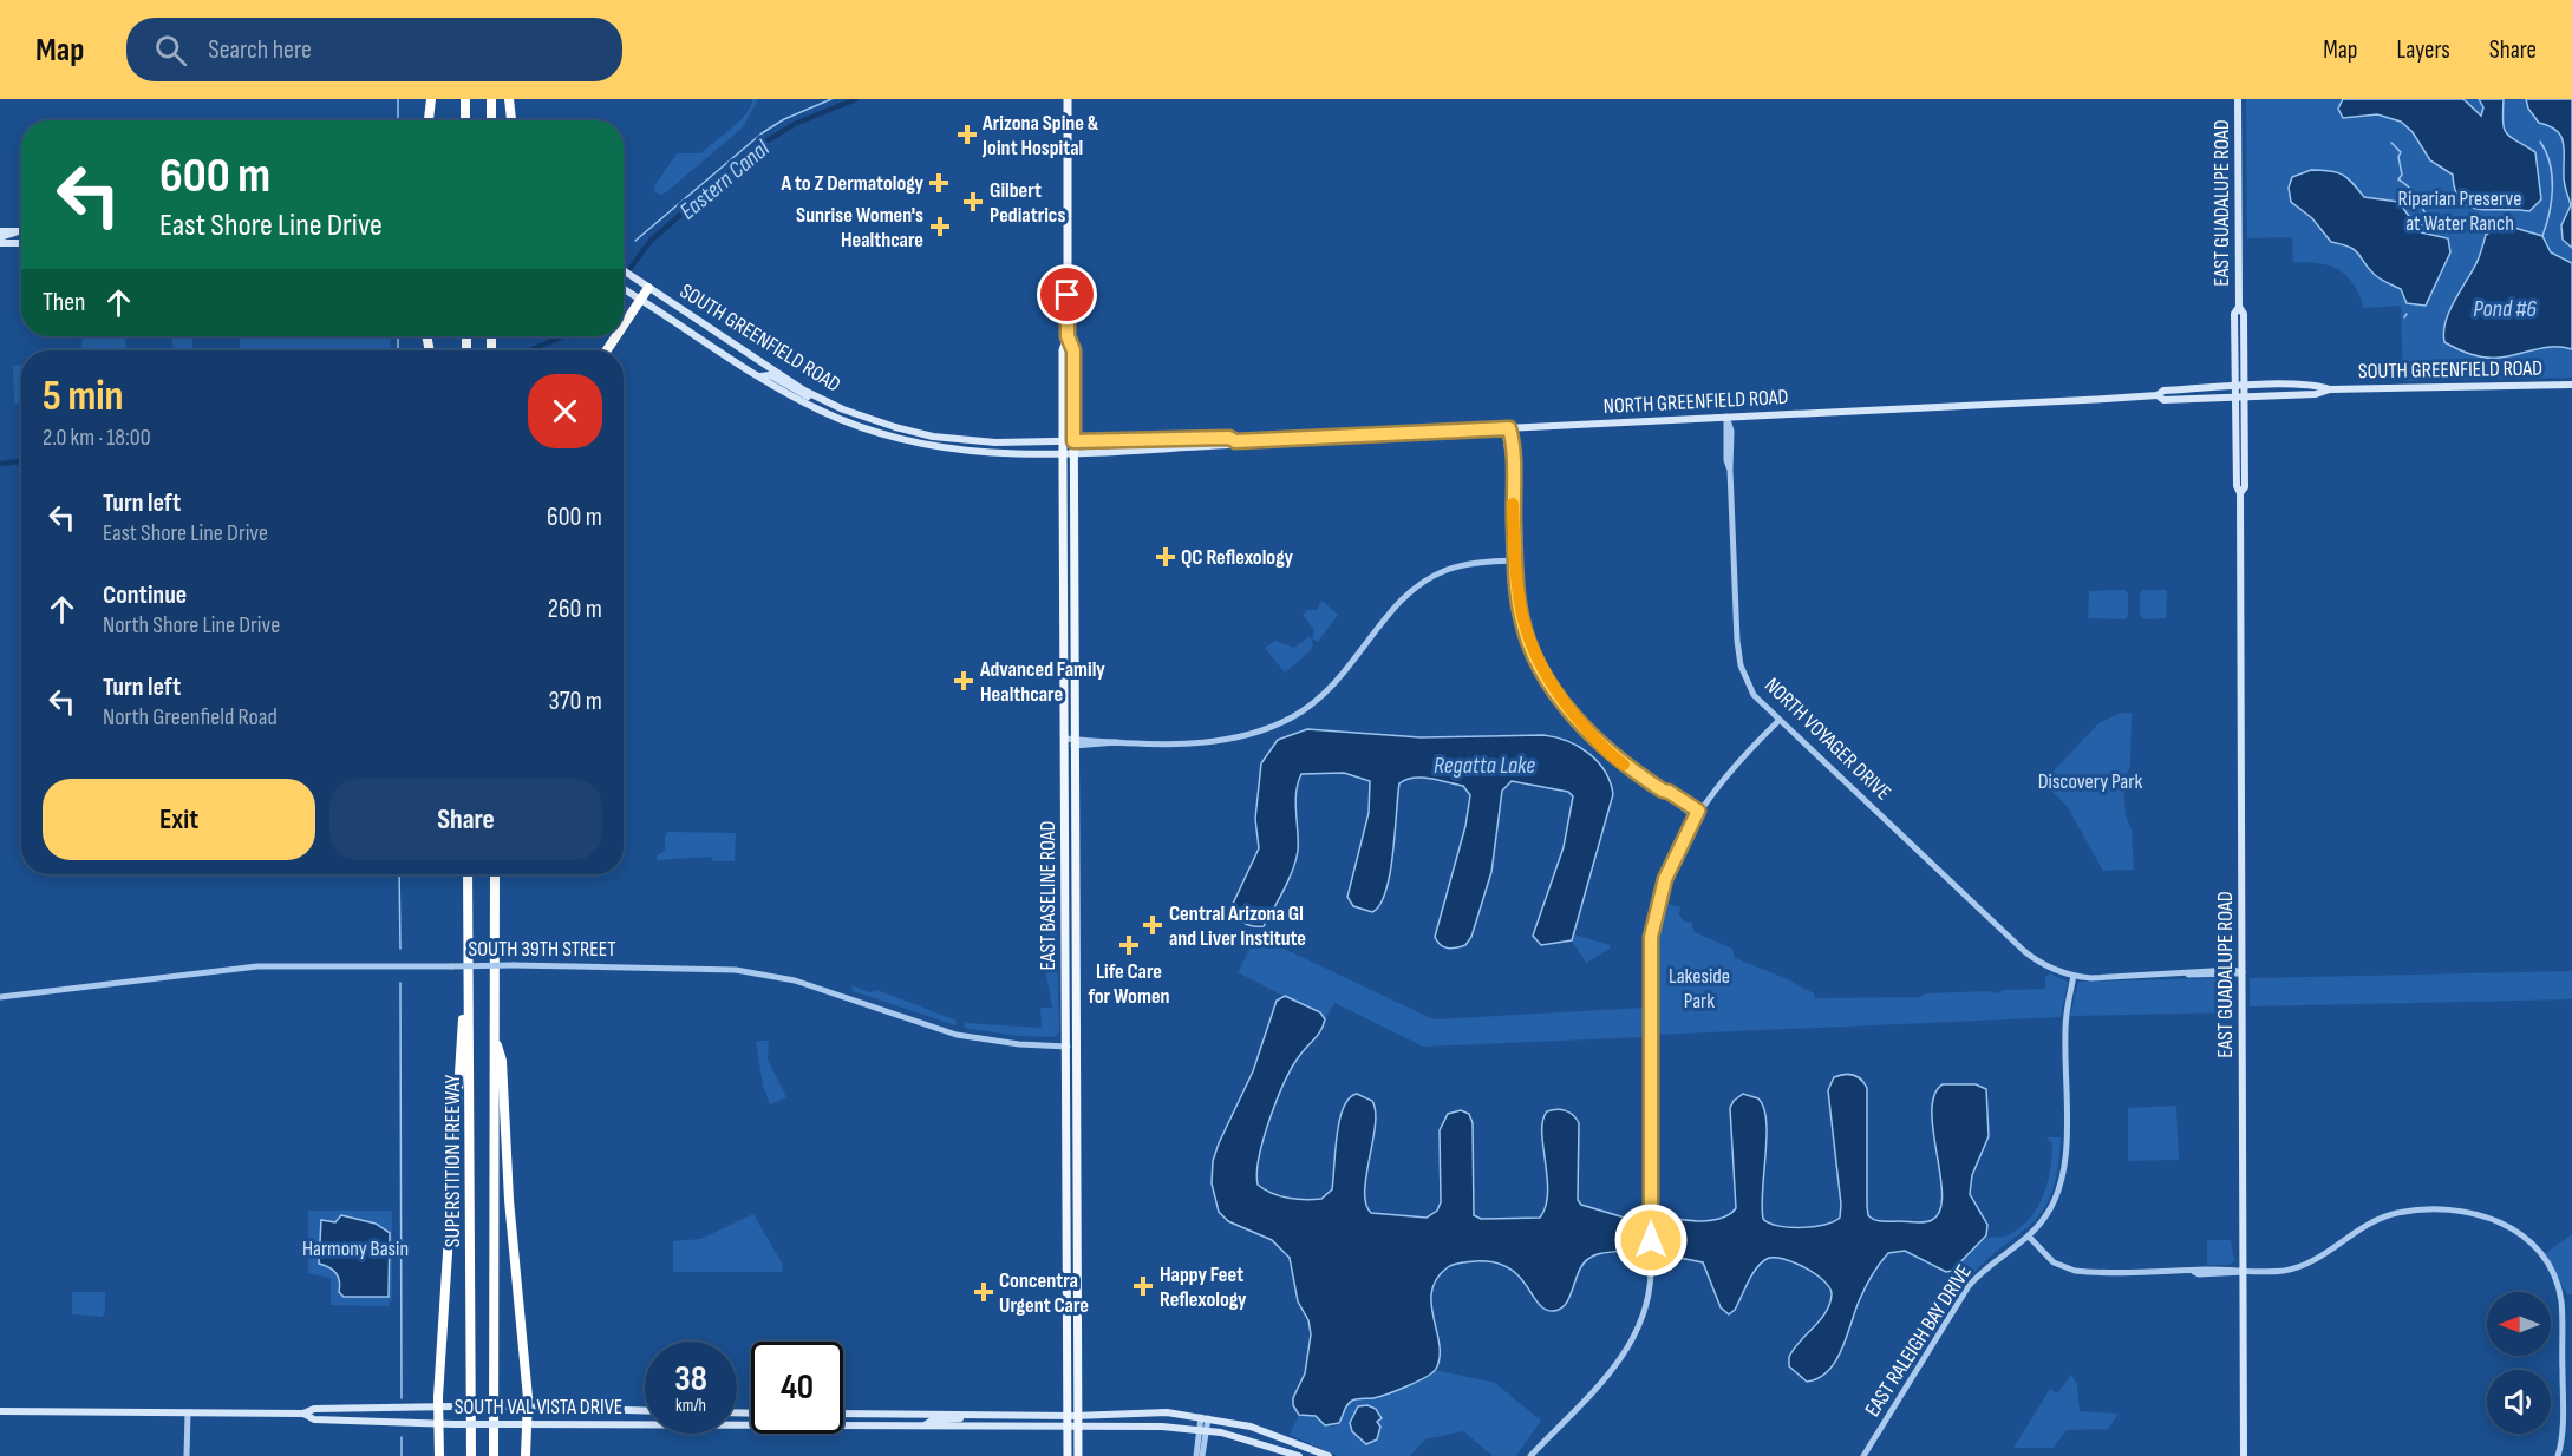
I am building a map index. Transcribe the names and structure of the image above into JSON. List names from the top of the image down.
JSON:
{
  "streets": {
    "highway": ["SUPERSTITION FREEWAY"],
    "main road": [
      "EAST GUADALUPE ROAD",
      "SOUTH GREENFIELD ROAD",
      "NORTH GREENFIELD ROAD",
      "EAST BASELINE ROAD",
      "SOUTH VAL VISTA DRIVE"
    ],
    "street": ["NORTH VOYAGER DRIVE", "SOUTH 39TH STREET", "EAST RALEIGH BAY DRIVE"]
  },
  "crossings": [
    ["EAST GUADALUPE ROAD", "SOUTH GREENFIELD ROAD"],
    ["EAST GUADALUPE ROAD", "NORTH GREENFIELD ROAD"],
    ["SOUTH GREENFIELD ROAD", "NORTH GREENFIELD ROAD"],
    ["SOUTH GREENFIELD ROAD", "EAST BASELINE ROAD"],
    ["NORTH GREENFIELD ROAD", "NORTH VOYAGER DRIVE"],
    ["NORTH GREENFIELD ROAD", "EAST BASELINE ROAD"],
    ["NORTH VOYAGER DRIVE", "EAST RALEIGH BAY DRIVE"],
    ["EAST BASELINE ROAD", "SOUTH 39TH STREET"],
    ["EAST BASELINE ROAD", "SOUTH VAL VISTA DRIVE"]
  ],
  "water": ["Eastern Canal", "Pond #6", "Regatta Lake"],
  "parks": [
    "Riparian Preserve at Water Ranch",
    "Discovery Park",
    "Lakeside Park",
    "Harmony Basin"
  ],
  "places": {
    "health": [
      "Arizona Spine & Joint Hospital",
      "A to Z Dermatology",
      "Gilbert Pediatrics",
      "Sunrise Women's Healthcare",
      "QC Reflexology",
      "Advanced Family Healthcare",
      "Central Arizona GI and Liver Institute",
      "Life Care for Women",
      "Happy Feet Reflexology",
      "Concentra Urgent Care"
    ]
  },
  "north": "left",
  "page": {
    "header": "Map",
    "search": "Search here",
    "nav": ["Map", "Layers", "Share"],
    "turn": ["600 m", "East Shore Line Drive"],
    "then": "Then",
    "heading": ["5 min", "2.0 km · 18:00"],
    "list": [
      {
        "name": "Turn left",
        "note": "East Shore Line Drive",
        "value": "600 m"
      },
      {
        "name": "Continue",
        "note": "North Shore Line Drive",
        "value": "260 m"
      },
      {
        "name": "Turn left",
        "note": "North Greenfield Road",
        "value": "370 m"
      }
    ],
    "buttons": ["Exit", "Share"],
    "speed": "38 km/h",
    "limit": "40"
  }
}
